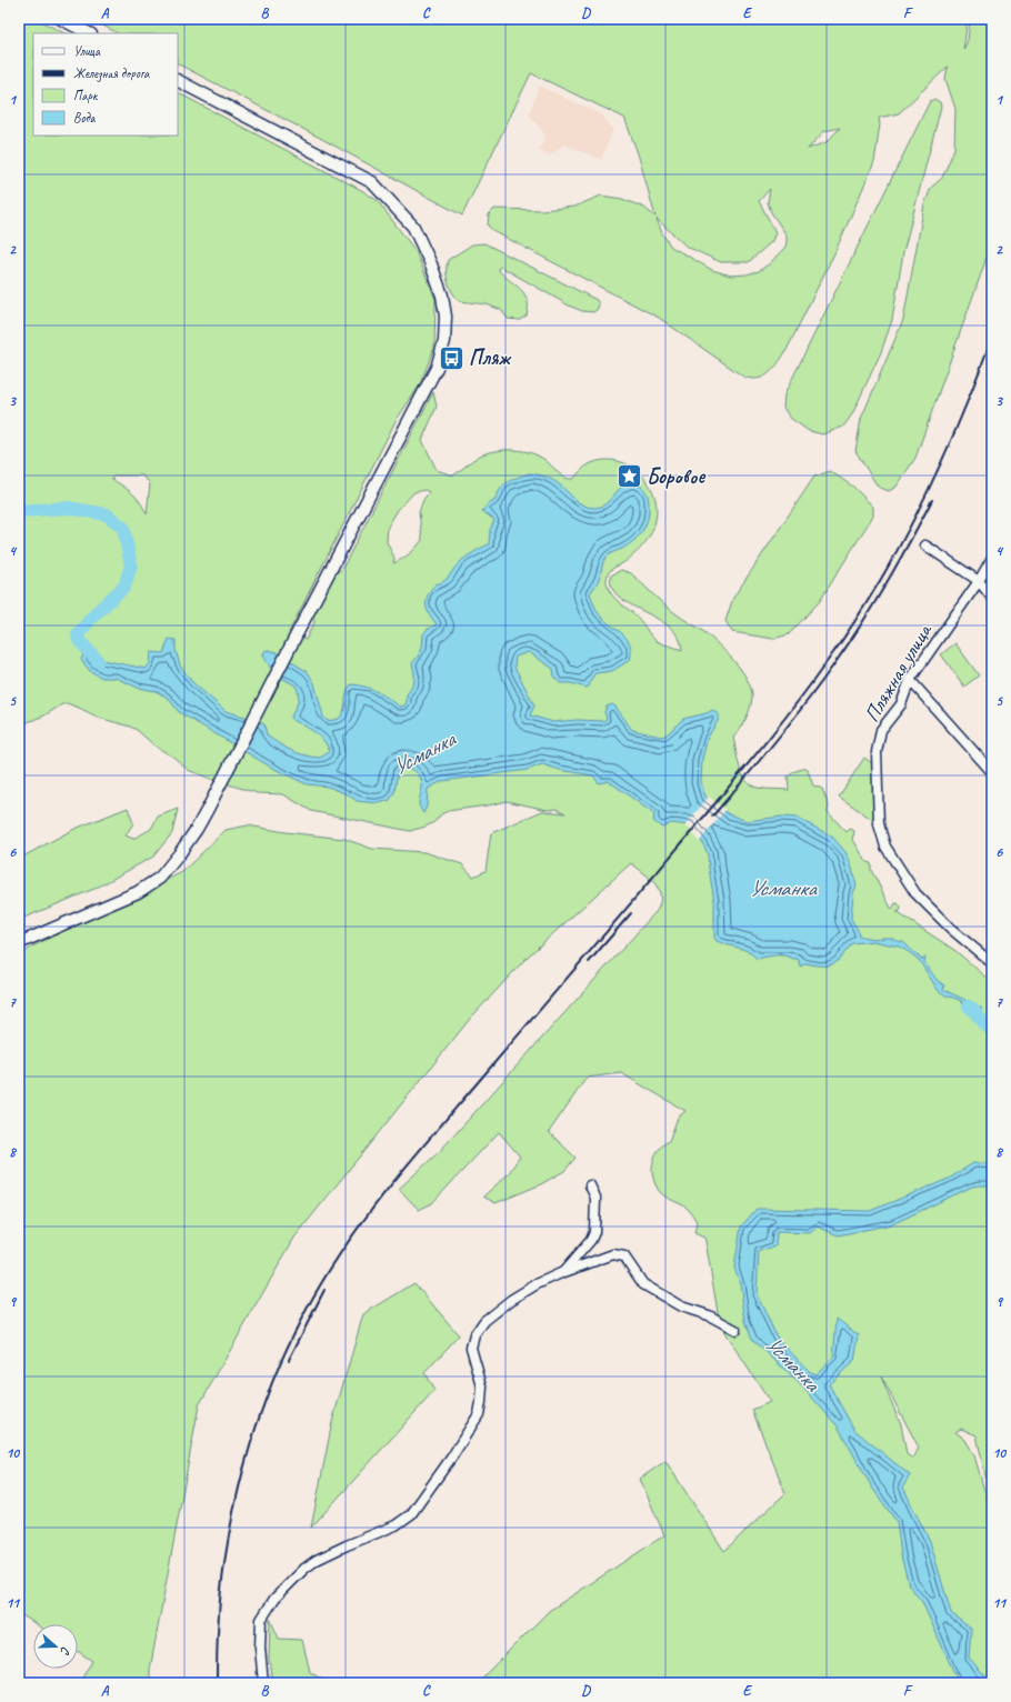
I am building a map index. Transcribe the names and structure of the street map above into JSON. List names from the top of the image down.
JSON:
{
  "streets": {
    "street": ["Пляжная улица"]
  },
  "water": ["Усманка"],
  "places": {
    "bus stop": ["Пляж"],
    "place": ["Боровое"]
  },
  "legend": [
    "Улица",
    "Железная дорога",
    "Парк",
    "Вода"
  ],
  "north": "right",
  "grid": {
    "columns": [
      "A",
      "B",
      "C",
      "D",
      "E",
      "F"
    ],
    "rows": [
      "1",
      "2",
      "3",
      "4",
      "5",
      "6",
      "7",
      "8",
      "9",
      "10",
      "11"
    ]
  }
}
